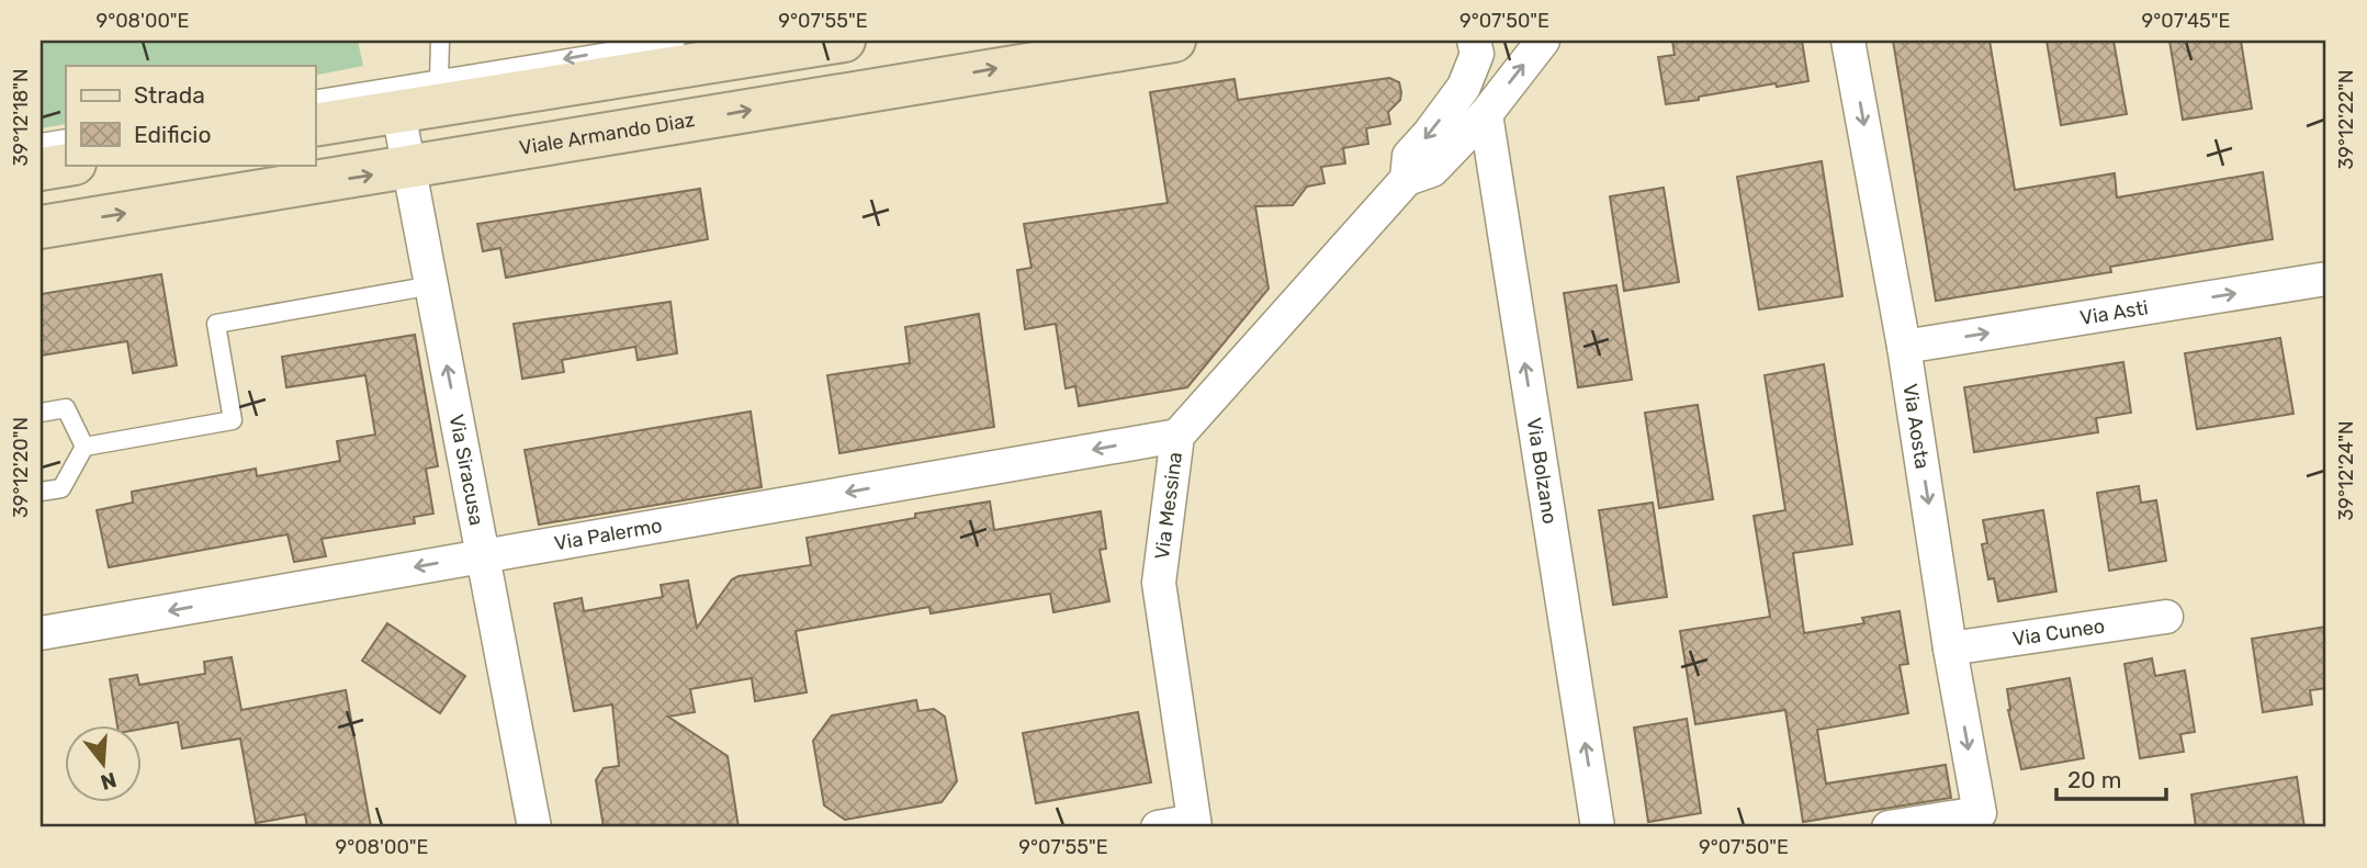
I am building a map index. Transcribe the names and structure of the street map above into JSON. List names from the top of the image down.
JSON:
{
  "streets": {
    "main road": ["Viale Armando Diaz"],
    "street": [
      "Via Asti",
      "Via Aosta",
      "Via Siracusa",
      "Via Bolzano",
      "Via Messina",
      "Via Palermo",
      "Via Cuneo"
    ]
  },
  "crossings": [
    ["Viale Armando Diaz", "Via Siracusa"],
    ["Via Asti", "Via Aosta"],
    ["Via Aosta", "Via Cuneo"],
    ["Via Siracusa", "Via Palermo"],
    ["Via Bolzano", "Via Messina"],
    ["Via Messina", "Via Palermo"]
  ],
  "one_way": [
    "Via Asti",
    "Via Aosta",
    "Via Siracusa",
    "Via Bolzano",
    "Via Palermo"
  ],
  "legend": ["Strada", "Edificio"],
  "scale_bar": "20 m",
  "north": "bottom",
  "coordinates": [
    "9°08'00\"E",
    "9°07'55\"E",
    "9°07'50\"E",
    "9°07'45\"E",
    "39°12'18\"N",
    "39°12'22\"N",
    "39°12'20\"N",
    "39°12'24\"N"
  ]
}
